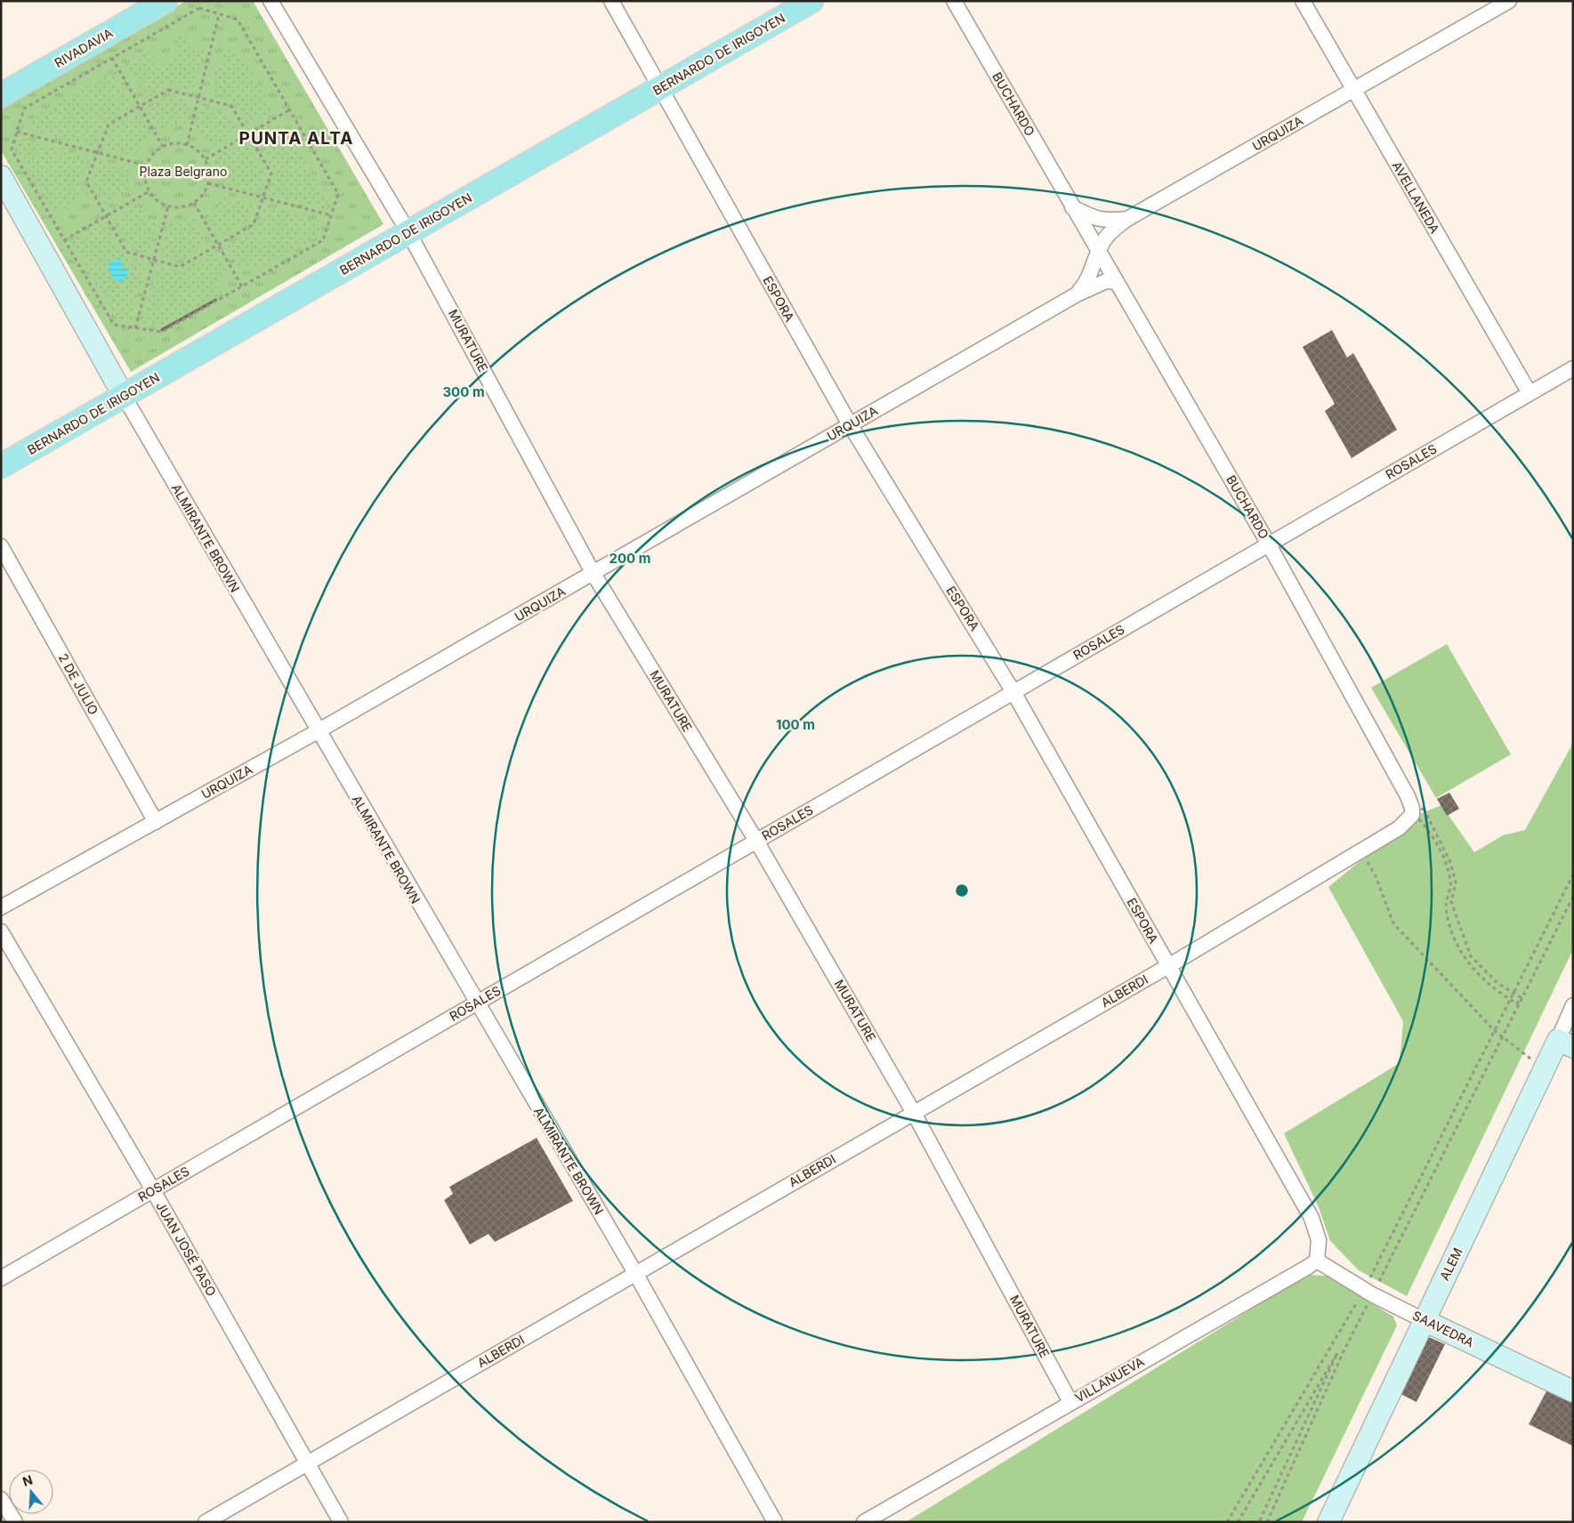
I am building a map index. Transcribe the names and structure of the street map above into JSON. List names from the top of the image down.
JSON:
{
  "streets": {
    "main road": [
      "RIVADAVIA",
      "BERNARDO DE IRIGOYEN",
      "ALMIRANTE BROWN",
      "ALEM",
      "SAAVEDRA"
    ],
    "street": [
      "BUCHARDO",
      "URQUIZA",
      "AVELLANEDA",
      "ESPORA",
      "MURATURE",
      "ROSALES",
      "2 DE JULIO",
      "ALBERDI",
      "JUAN JOSÉ PASO",
      "VILLANUEVA"
    ]
  },
  "crossings": [
    ["BERNARDO DE IRIGOYEN", "ESPORA"],
    ["BERNARDO DE IRIGOYEN", "MURATURE"],
    ["BERNARDO DE IRIGOYEN", "ALMIRANTE BROWN"],
    ["BUCHARDO", "URQUIZA"],
    ["BUCHARDO", "ROSALES"],
    ["BUCHARDO", "ALBERDI"],
    ["URQUIZA", "AVELLANEDA"],
    ["URQUIZA", "ESPORA"],
    ["URQUIZA", "MURATURE"],
    ["URQUIZA", "ALMIRANTE BROWN"],
    ["URQUIZA", "2 DE JULIO"],
    ["AVELLANEDA", "ROSALES"],
    ["ESPORA", "ROSALES"],
    ["ESPORA", "ALBERDI"],
    ["ESPORA", "SAAVEDRA"],
    ["ESPORA", "VILLANUEVA"],
    ["MURATURE", "ROSALES"],
    ["MURATURE", "ALBERDI"],
    ["MURATURE", "VILLANUEVA"],
    ["ROSALES", "ALMIRANTE BROWN"],
    ["ROSALES", "JUAN JOSÉ PASO"],
    ["ALMIRANTE BROWN", "ALBERDI"],
    ["ALBERDI", "JUAN JOSÉ PASO"],
    ["ALEM", "SAAVEDRA"],
    ["SAAVEDRA", "VILLANUEVA"]
  ],
  "districts": ["PUNTA ALTA"],
  "parks": ["Plaza Belgrano"],
  "north": "top",
  "rings": ["300 m", "200 m", "100 m"]
}
